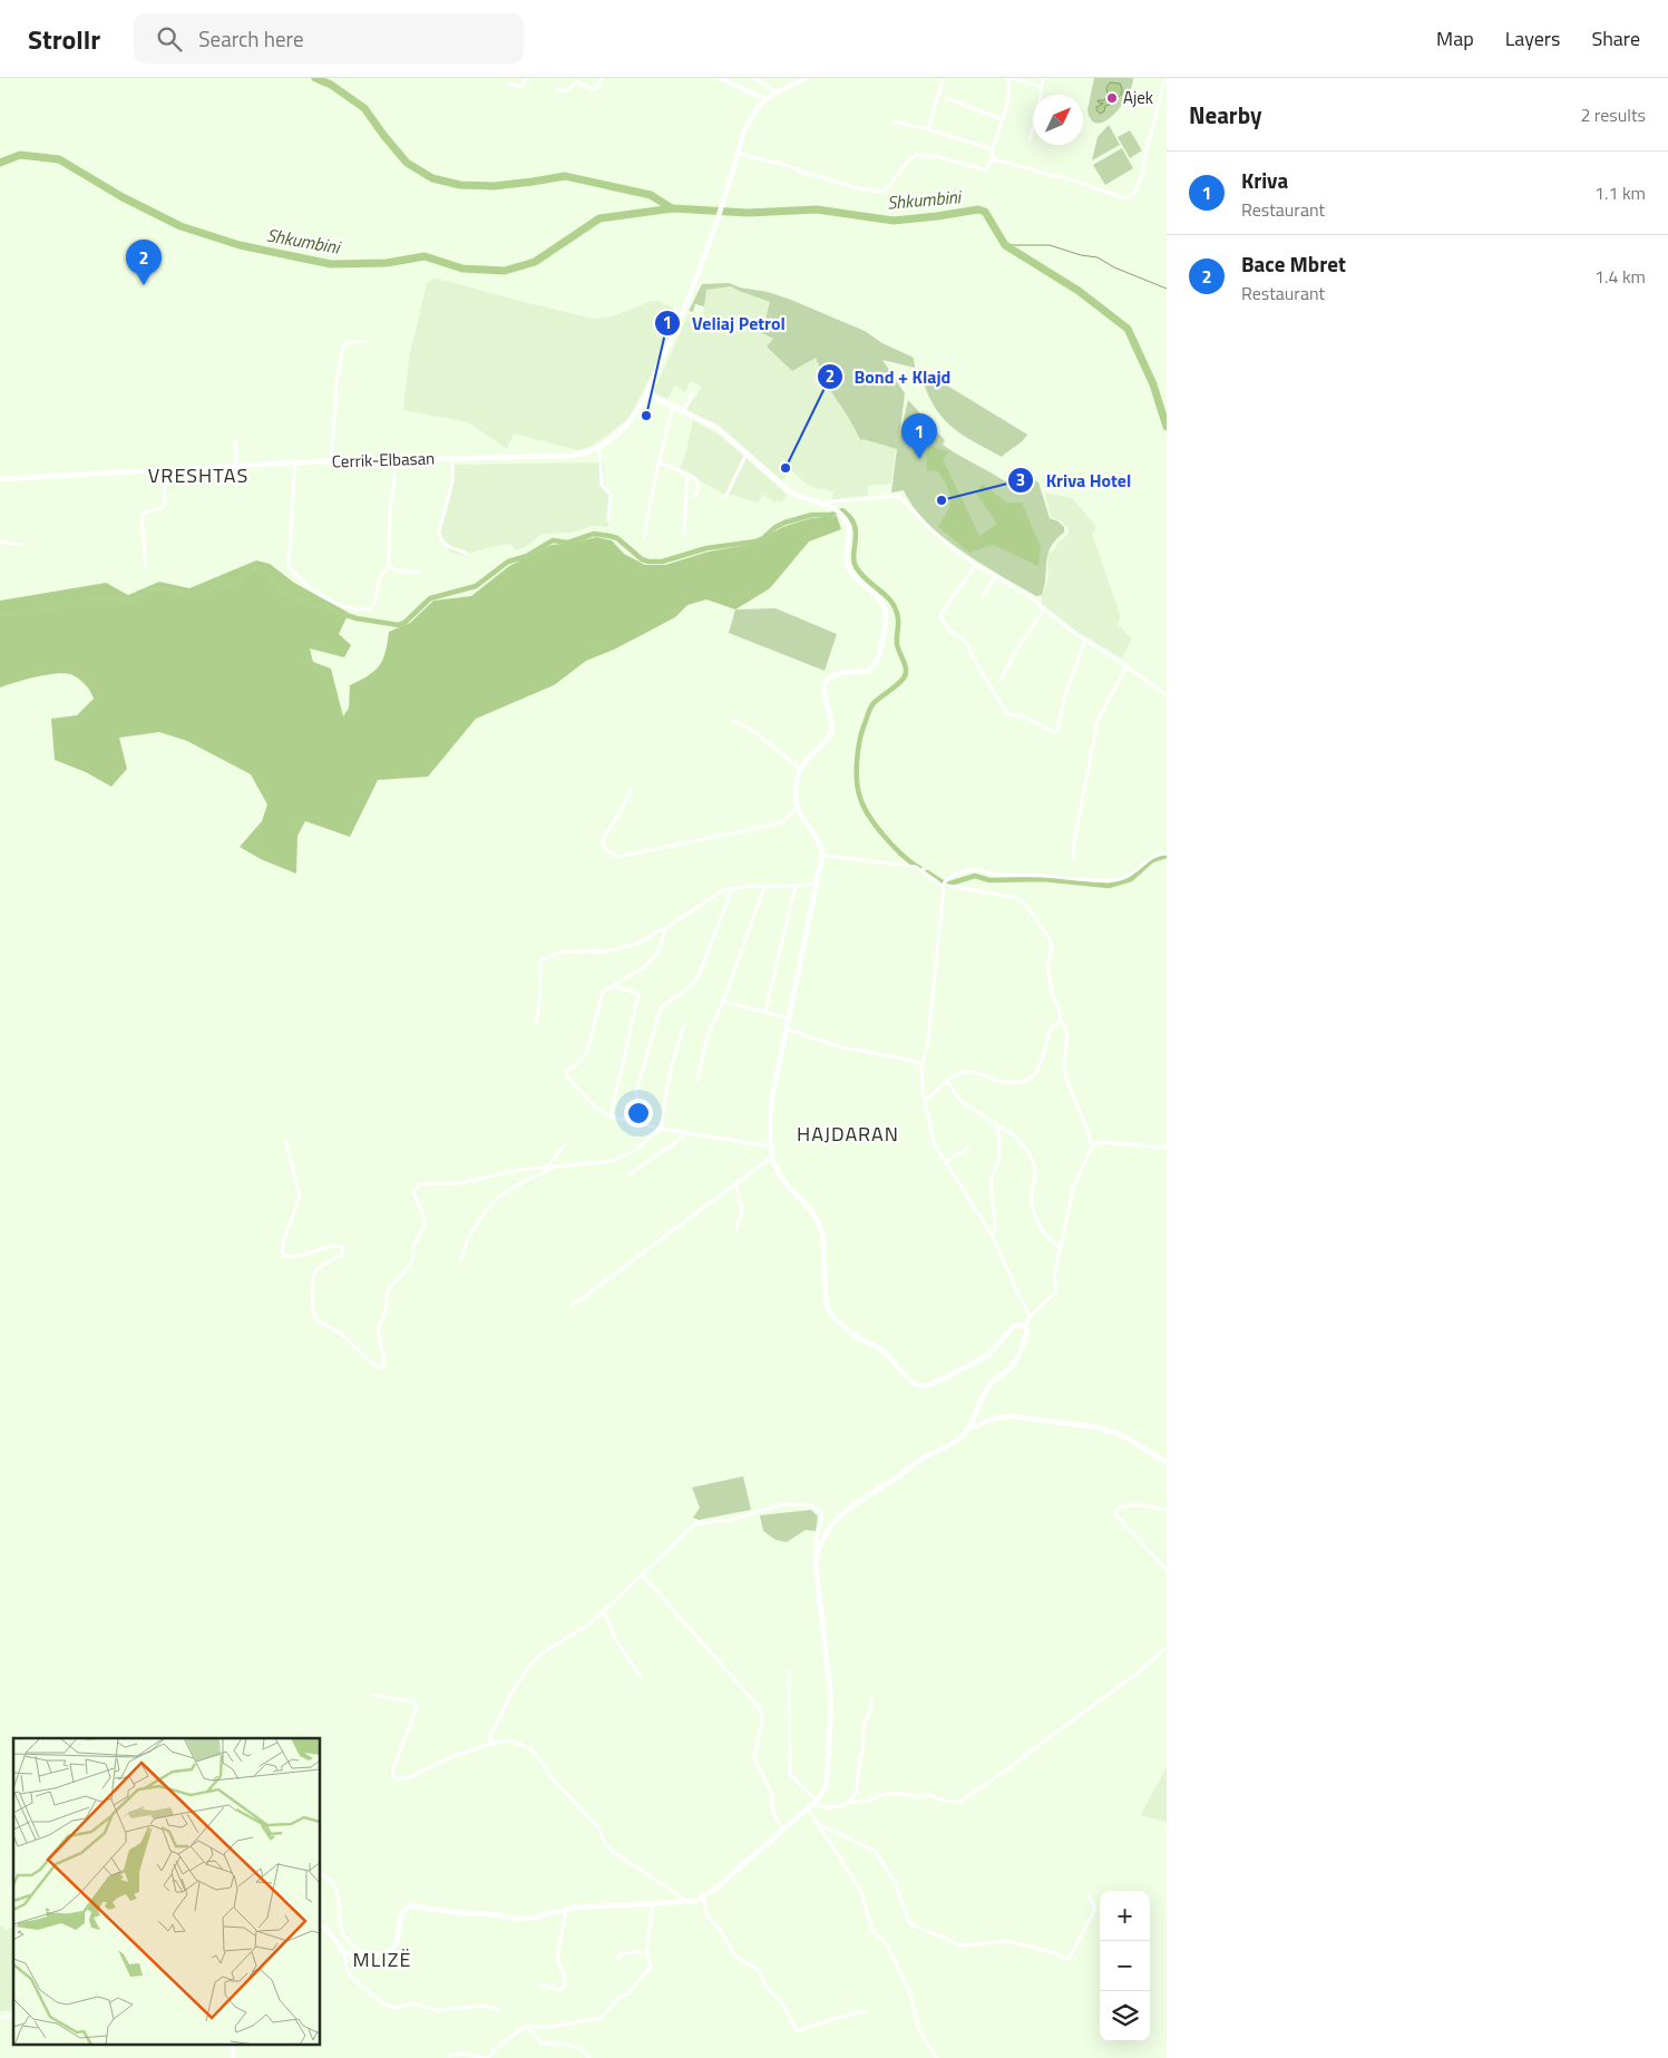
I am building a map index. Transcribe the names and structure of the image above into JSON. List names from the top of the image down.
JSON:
{
  "streets": {
    "main road": ["Cerrik-Elbasan"]
  },
  "districts": ["VRESHTAS", "HAJDARAN", "MLIZË"],
  "water": ["Shkumbini"],
  "places": [
    "Ajek",
    "Veliaj Petrol",
    "Bond + Klajd",
    "Kriva Hotel"
  ],
  "north": "top right",
  "page": {
    "header": "Strollr",
    "search": "Search here",
    "nav": ["Map", "Layers", "Share"],
    "heading": ["Nearby", "2 results"],
    "list": [
      {
        "mark": "1",
        "name": "Kriva",
        "note": "Restaurant",
        "value": "1.1 km"
      },
      {
        "mark": "2",
        "name": "Bace Mbret",
        "note": "Restaurant",
        "value": "1.4 km"
      }
    ],
    "pins": ["2", "1"],
    "map_buttons": ["+", "−"]
  }
}
